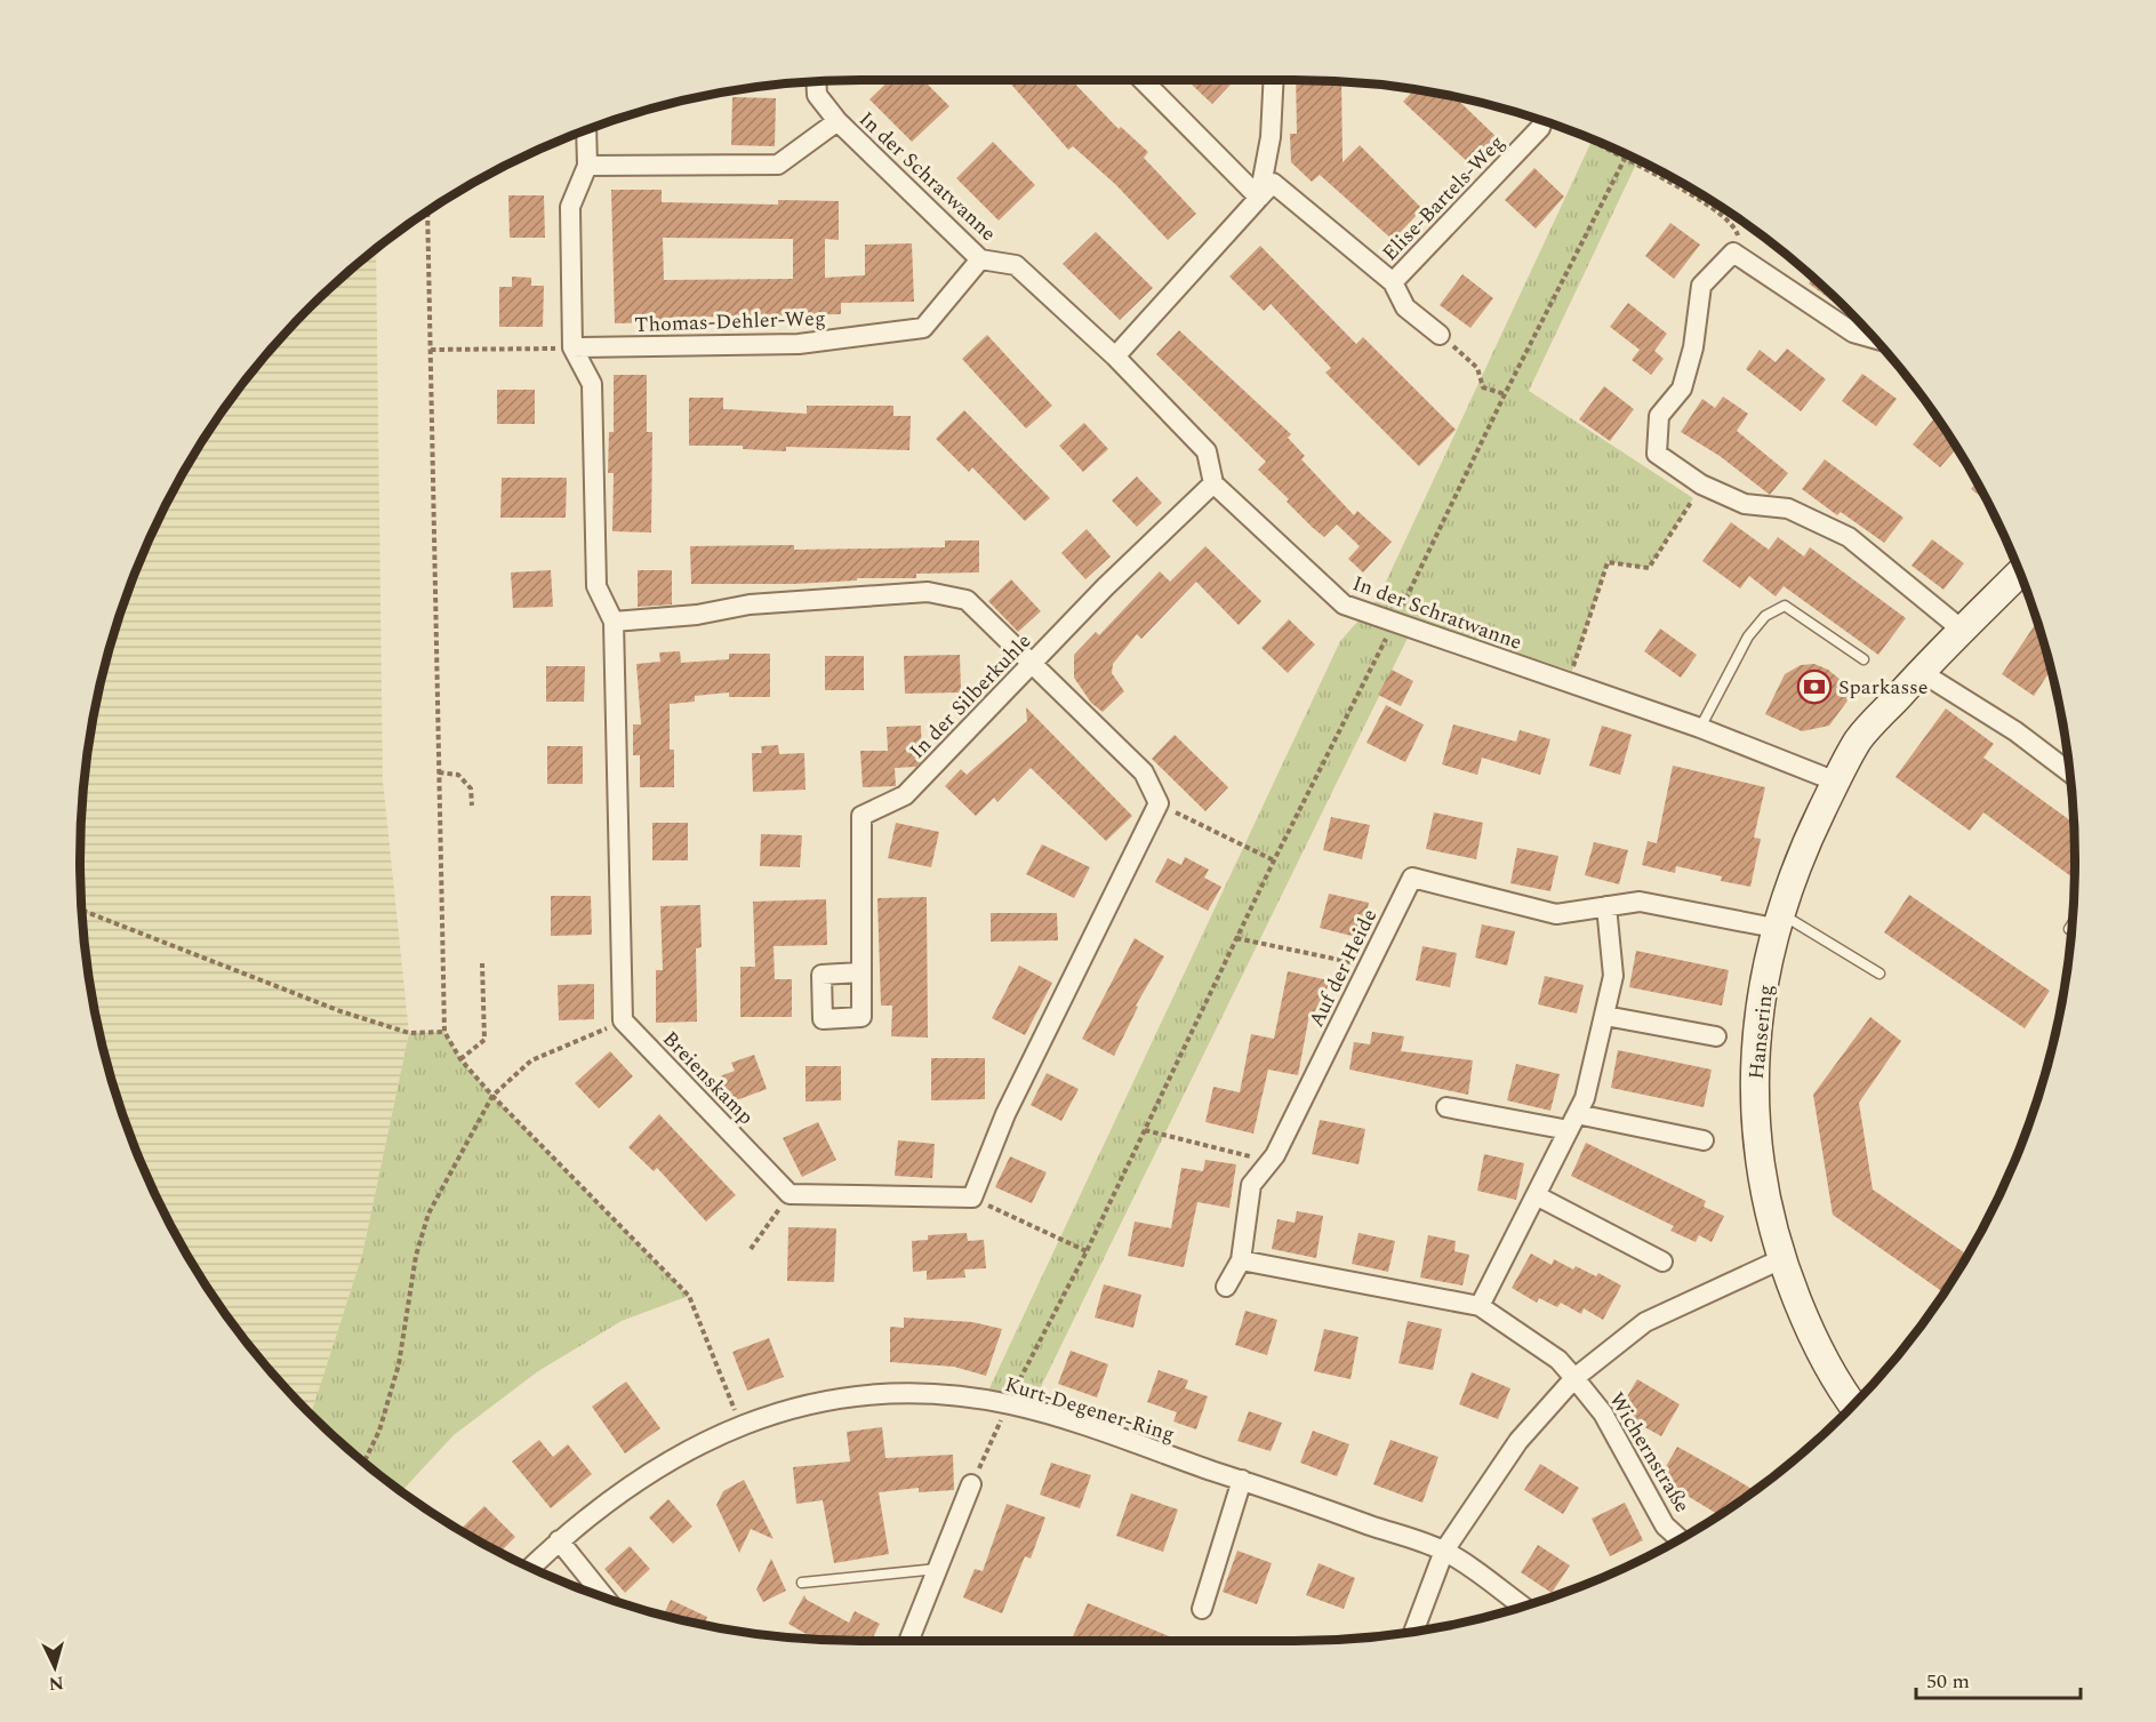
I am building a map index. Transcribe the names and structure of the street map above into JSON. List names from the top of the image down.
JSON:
{
  "streets": {
    "street": [
      "In der Schratwanne",
      "Elise-Bartels-Weg",
      "Thomas-Dehler-Weg",
      "In der Silberkuhle",
      "Auf der Heide",
      "Hansering",
      "Breienskamp",
      "Kurt-Degener-Ring",
      "Wichernstraße"
    ]
  },
  "crossings": [
    ["In der Schratwanne", "Thomas-Dehler-Weg"],
    ["In der Schratwanne", "In der Silberkuhle"],
    ["In der Schratwanne", "Hansering"],
    ["Auf der Heide", "Hansering"]
  ],
  "places": {
    "bank": ["Sparkasse"]
  },
  "scale_bar": "50 m",
  "north": "bottom"
}
